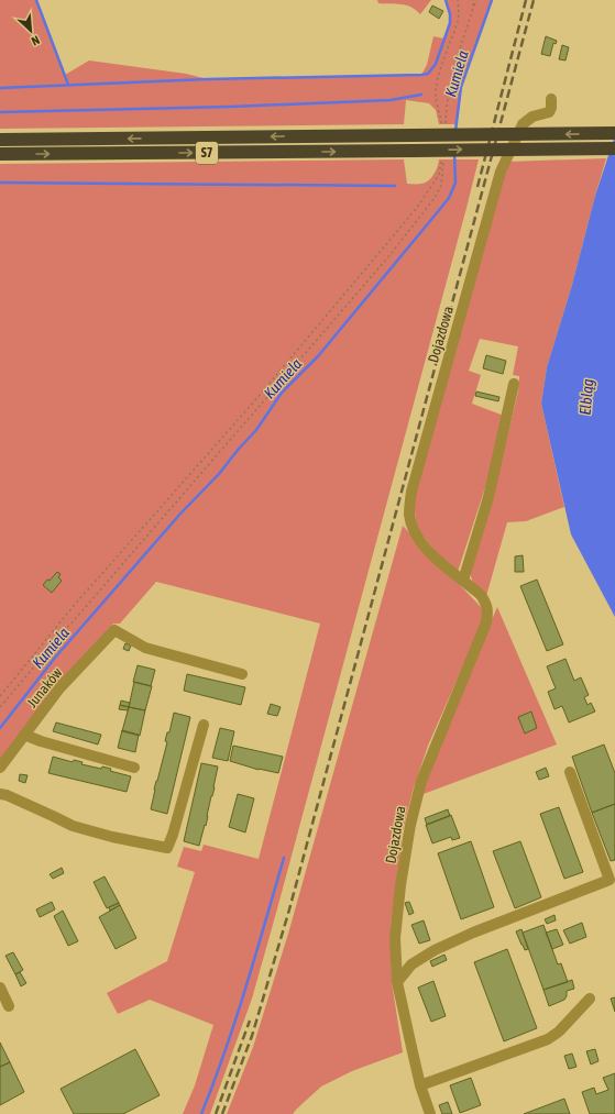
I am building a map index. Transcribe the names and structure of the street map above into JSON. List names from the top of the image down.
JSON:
{
  "streets": {
    "highway": ["S7"],
    "street": ["Dojazdowa", "Junaków"]
  },
  "water": ["Kumiela", "Elbląg"],
  "north": "bottom right"
}
